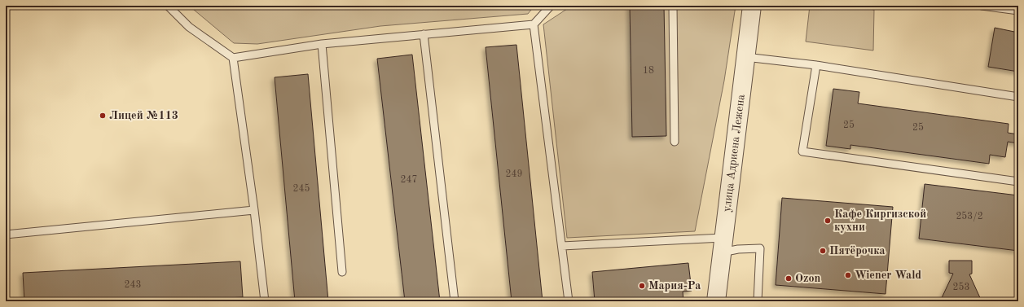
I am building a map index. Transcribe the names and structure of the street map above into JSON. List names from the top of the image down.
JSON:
{
  "streets": {
    "street": ["улица Адриена Лежена"]
  },
  "places": [
    "Лицей №113",
    "Кафе Киргизской кухни",
    "Пятёрочка",
    "Wiener Wald",
    "Ozon",
    "Мария-Ра"
  ],
  "house_numbers": [
    "18",
    "25",
    "25",
    "249",
    "247",
    "245",
    "253/2",
    "243",
    "253"
  ]
}
